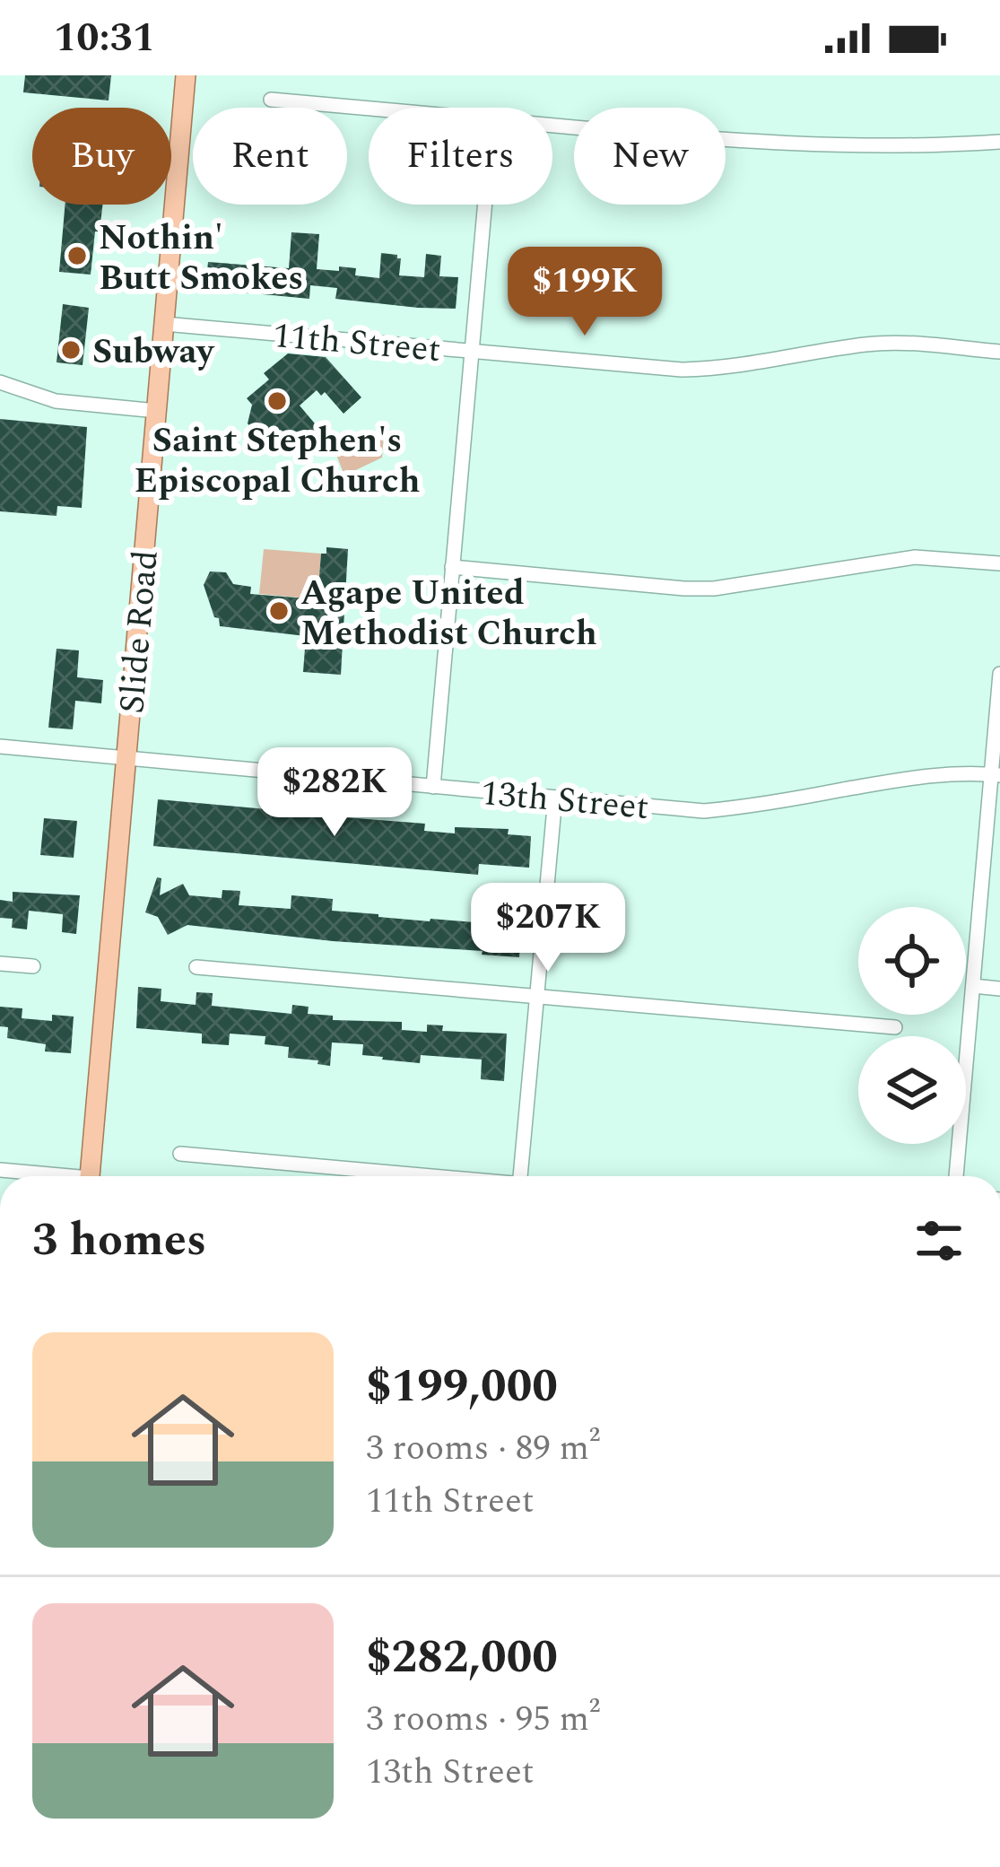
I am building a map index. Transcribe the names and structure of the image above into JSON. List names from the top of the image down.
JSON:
{
  "streets": {
    "main road": ["Slide Road"],
    "street": ["11th Street", "13th Street"]
  },
  "crossings": [
    ["11th Street", "Slide Road"],
    ["Slide Road", "13th Street"]
  ],
  "places": [
    "Nothin' Butt Smokes",
    "Subway",
    "Saint Stephen's Episcopal Church",
    "Agape United Methodist Church"
  ],
  "page": {
    "status": "10:31",
    "chip": [
      "Buy",
      "Rent",
      "Filters",
      "New"
    ],
    "price": ["$199K", "$282K", "$207K"],
    "heading": "3 homes",
    "list": [
      {
        "name": "$199,000",
        "note": "3 rooms · 89 m² · 11th Street"
      },
      {
        "name": "$282,000",
        "note": "3 rooms · 95 m² · 13th Street"
      }
    ]
  }
}
